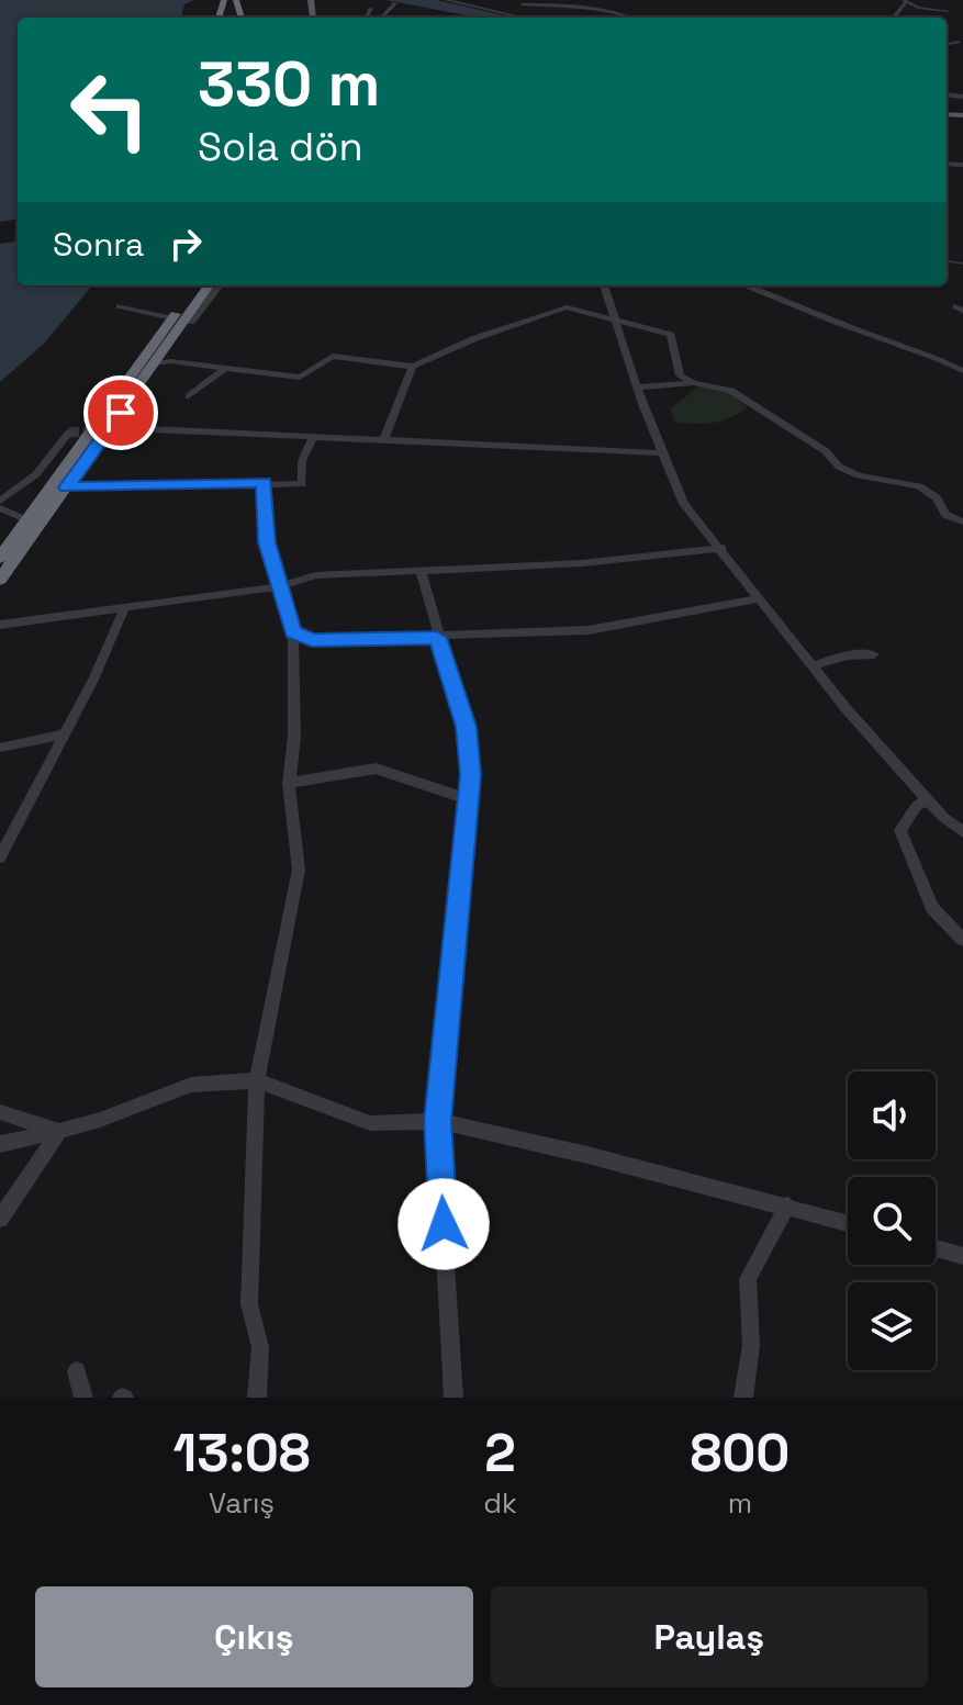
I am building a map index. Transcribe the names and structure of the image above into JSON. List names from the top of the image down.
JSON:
{
  "page": {
    "turn": ["330 m", "Sola dön"],
    "then": "Sonra",
    "eta": [
      "13:08",
      "Varış",
      "2",
      "dk",
      "800",
      "m"
    ],
    "buttons": ["Çıkış", "Paylaş"]
  }
}
